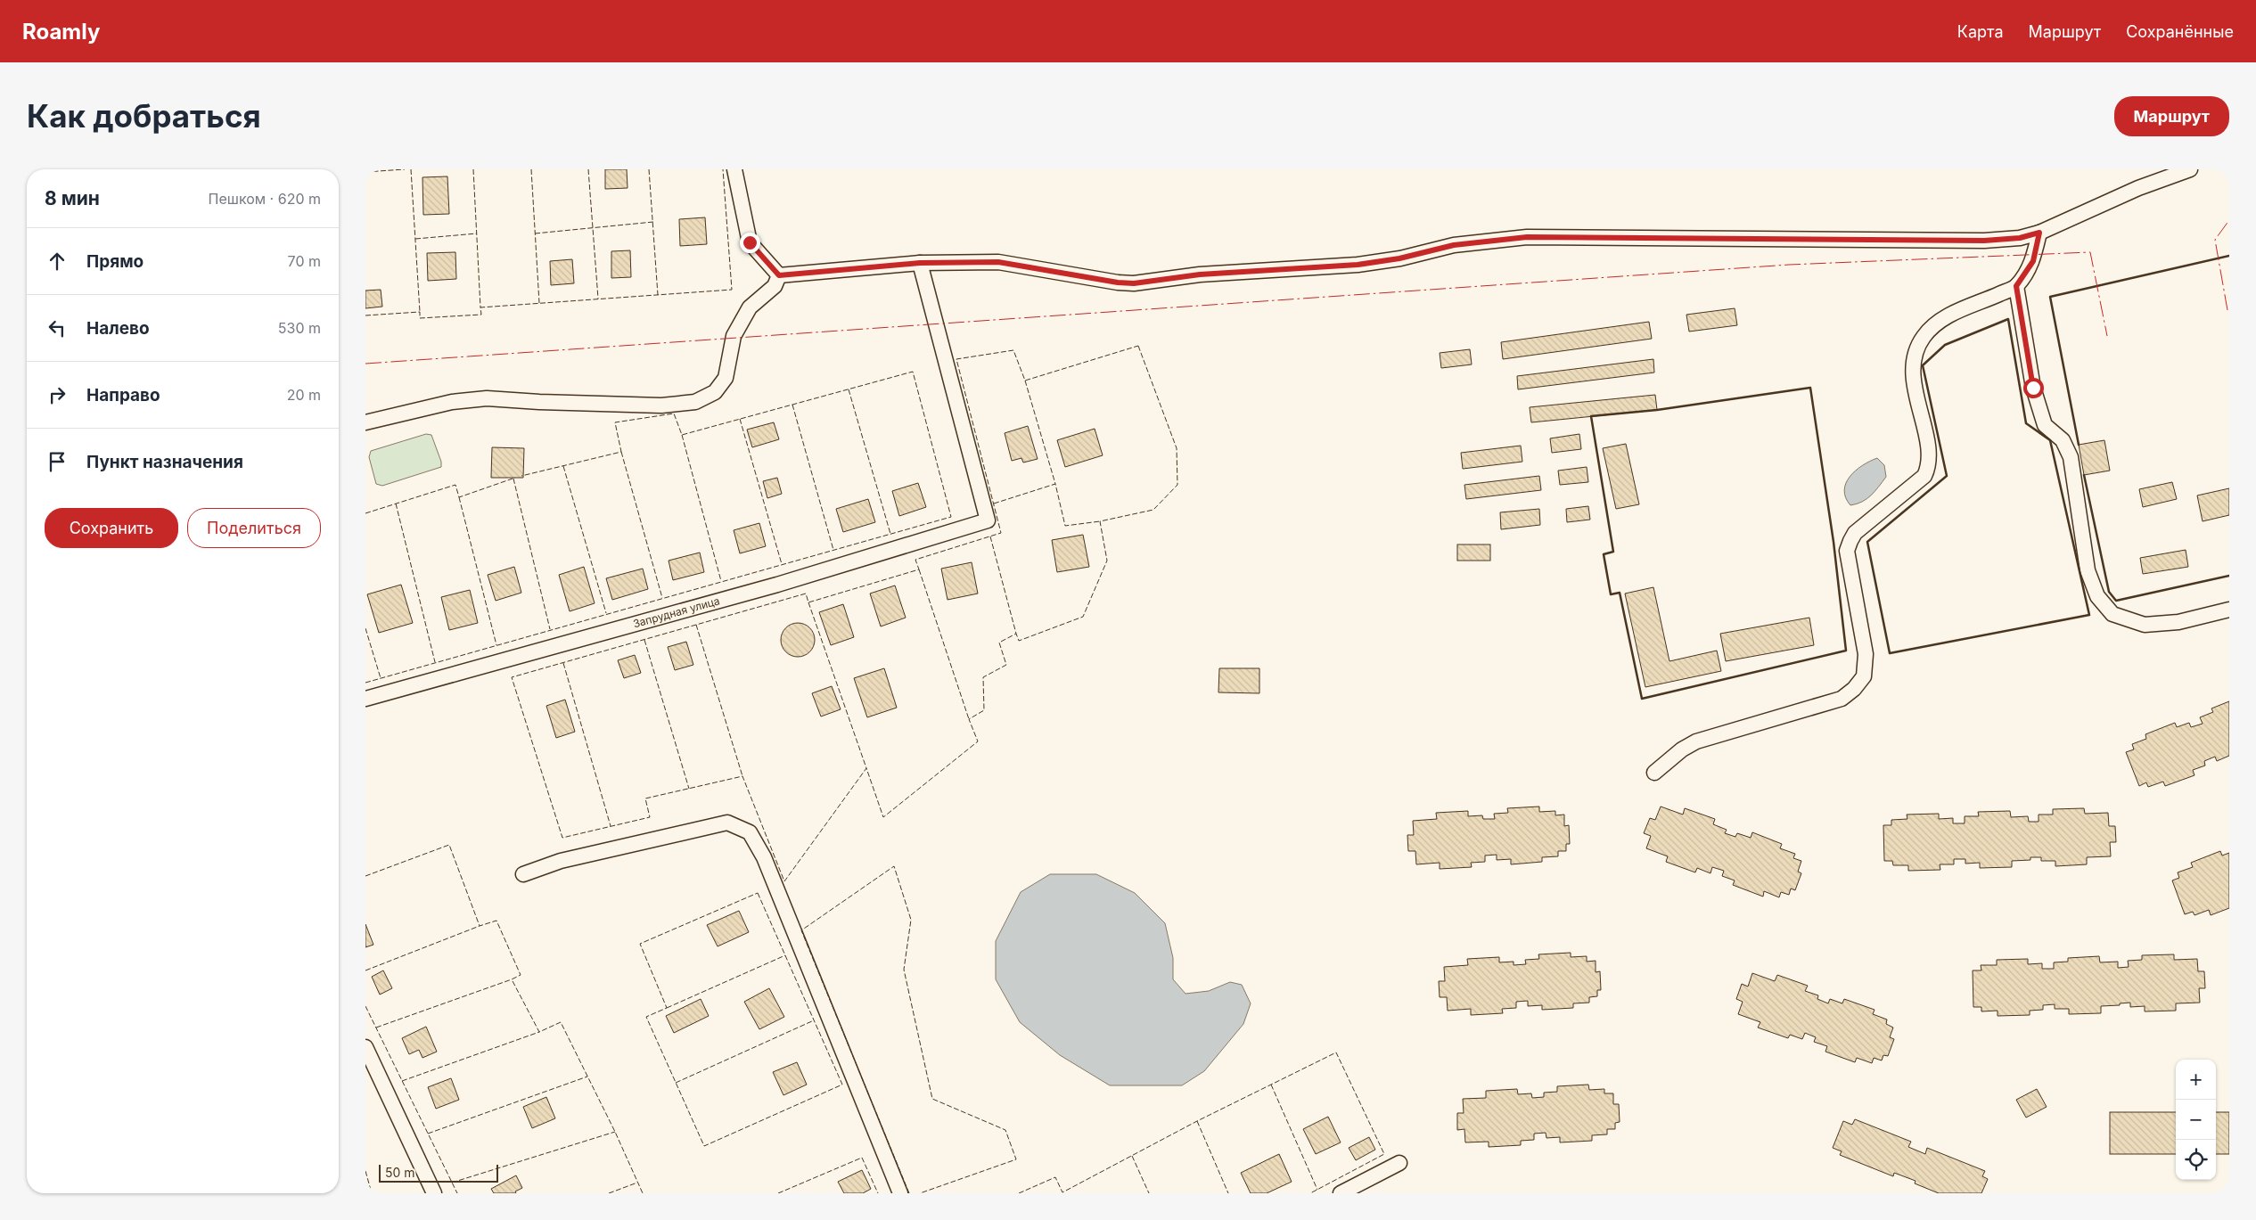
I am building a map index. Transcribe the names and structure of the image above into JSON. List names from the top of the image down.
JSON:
{
  "streets": {
    "street": ["Запрудная улица"]
  },
  "scale_bar": "50 m",
  "page": {
    "header": "Roamly",
    "nav": ["Карта", "Маршрут", "Сохранённые"],
    "buttons": [
      "Маршрут",
      ["Сохранить", "Поделиться"]
    ],
    "title": "Как добраться",
    "heading": ["8 мин", "Пешком · 620 m"],
    "list": [
      ["Прямо", "70 m"],
      ["Налево", "530 m"],
      ["Направо", "20 m"],
      "Пункт назначения"
    ],
    "map_buttons": ["+", "−"],
    "scale": "50 m"
  }
}
